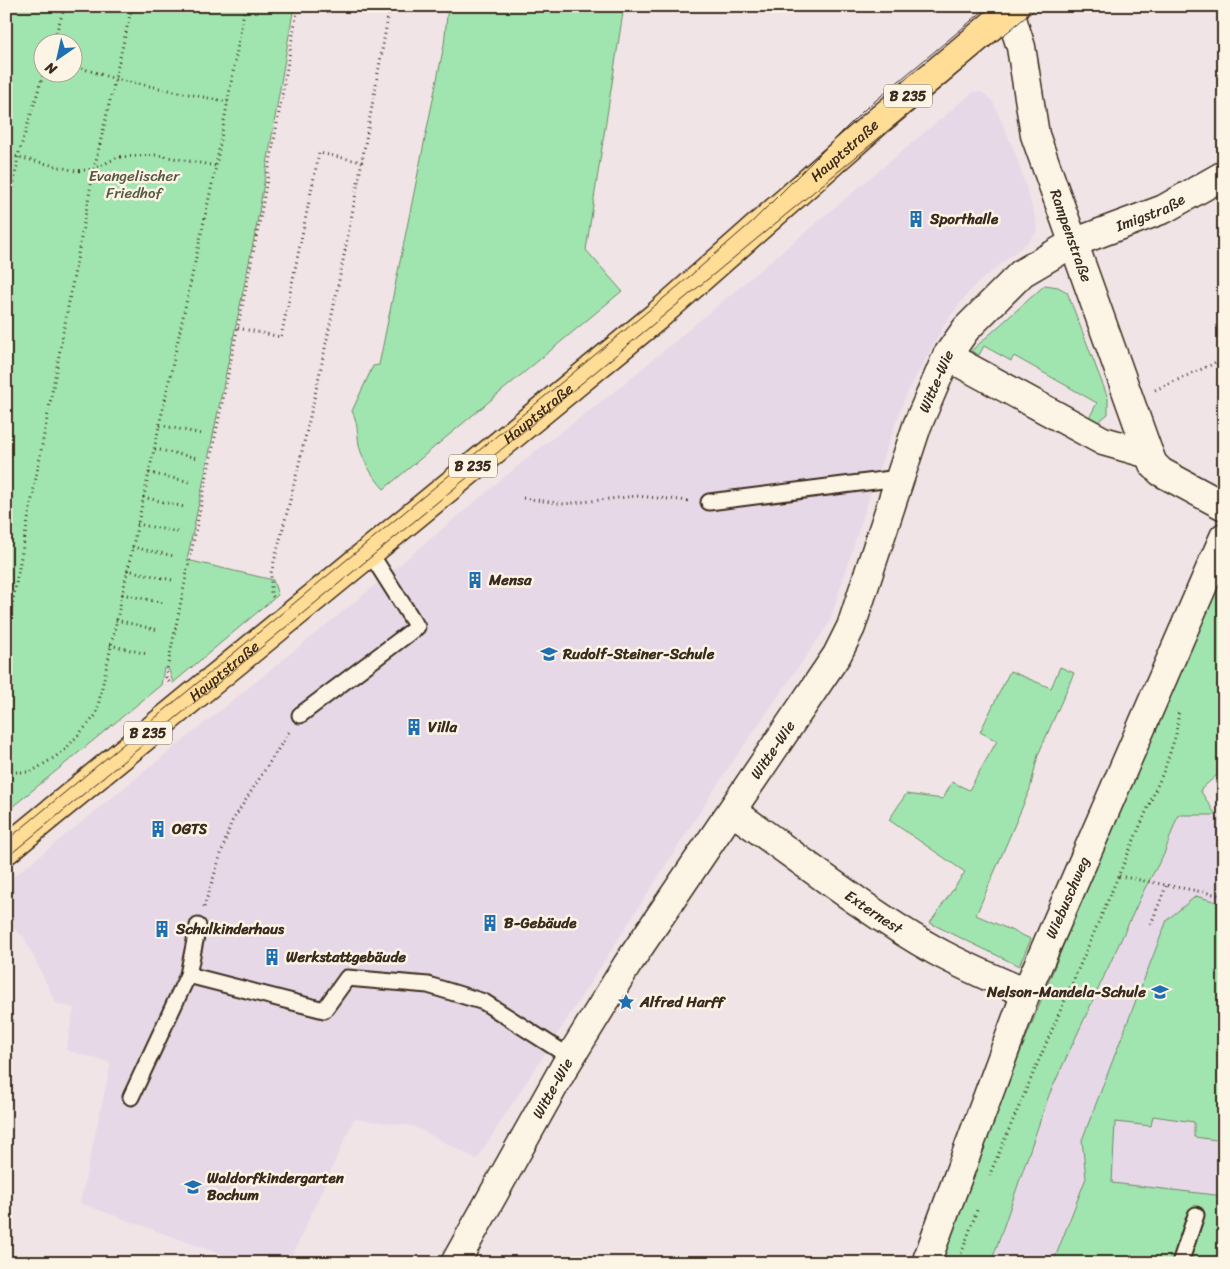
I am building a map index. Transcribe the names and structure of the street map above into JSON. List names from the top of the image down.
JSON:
{
  "streets": {
    "main road": ["B 235", "Hauptstraße"],
    "street": [
      "Imigstraße",
      "Rampenstraße",
      "Witte-Wie",
      "Wiebuschweg",
      "Externest"
    ]
  },
  "crossings": [
    ["Hauptstraße", "Rampenstraße"],
    ["Imigstraße", "Rampenstraße"],
    ["Imigstraße", "Witte-Wie"],
    ["Rampenstraße", "Witte-Wie"],
    ["Witte-Wie", "Externest"],
    ["Wiebuschweg", "Externest"]
  ],
  "parks": ["Evangelischer Friedhof"],
  "places": {
    "building": [
      "Sporthalle",
      "Mensa",
      "Villa",
      "OGTS",
      "B-Gebäude",
      "Schulkinderhaus",
      "Werkstattgebäude"
    ],
    "school or university": ["Rudolf-Steiner-Schule", "Nelson-Mandela-Schule", "Waldorfkindergarten Bochum"],
    "place": ["Alfred Harff"]
  },
  "north": "bottom left"
}
